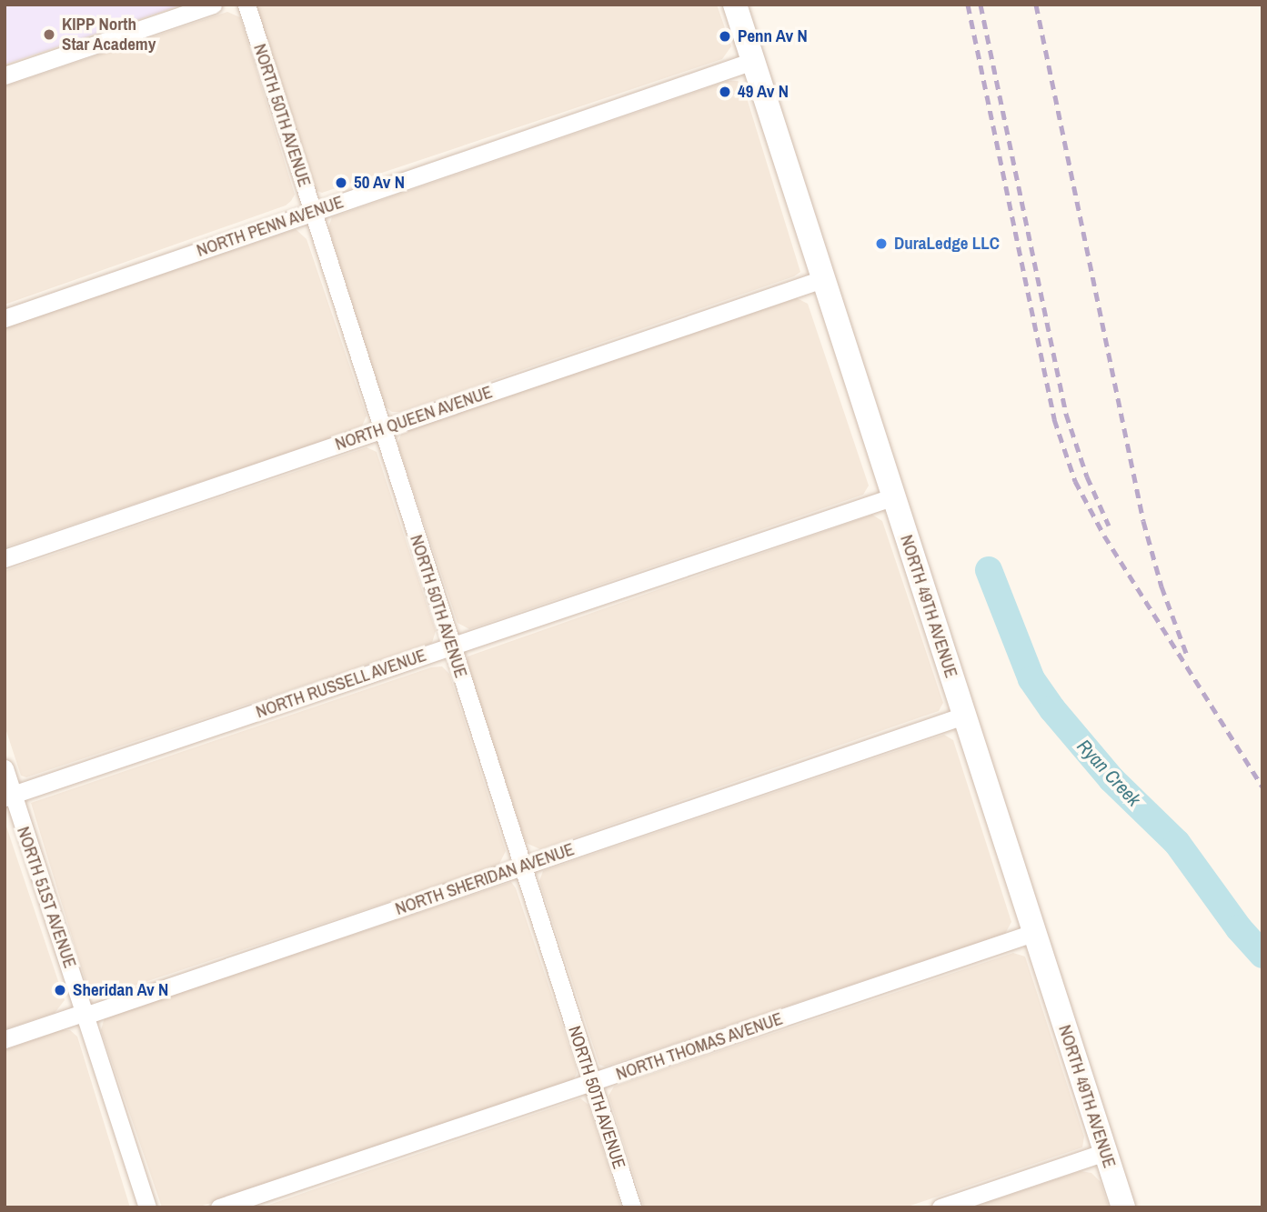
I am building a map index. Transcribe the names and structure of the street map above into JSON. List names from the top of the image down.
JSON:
{
  "streets": {
    "street": [
      "NORTH 50TH AVENUE",
      "NORTH PENN AVENUE",
      "NORTH QUEEN AVENUE",
      "NORTH 49TH AVENUE",
      "NORTH RUSSELL AVENUE",
      "NORTH SHERIDAN AVENUE",
      "NORTH 51ST AVENUE",
      "NORTH THOMAS AVENUE"
    ]
  },
  "crossings": [
    ["NORTH 50TH AVENUE", "NORTH PENN AVENUE"],
    ["NORTH 50TH AVENUE", "NORTH QUEEN AVENUE"],
    ["NORTH 50TH AVENUE", "NORTH RUSSELL AVENUE"],
    ["NORTH 50TH AVENUE", "NORTH SHERIDAN AVENUE"],
    ["NORTH 50TH AVENUE", "NORTH THOMAS AVENUE"],
    ["NORTH PENN AVENUE", "NORTH 49TH AVENUE"],
    ["NORTH QUEEN AVENUE", "NORTH 49TH AVENUE"],
    ["NORTH 49TH AVENUE", "NORTH RUSSELL AVENUE"],
    ["NORTH 49TH AVENUE", "NORTH SHERIDAN AVENUE"],
    ["NORTH 49TH AVENUE", "NORTH THOMAS AVENUE"],
    ["NORTH RUSSELL AVENUE", "NORTH 51ST AVENUE"],
    ["NORTH SHERIDAN AVENUE", "NORTH 51ST AVENUE"]
  ],
  "water": ["Ryan Creek"],
  "places": [
    "KIPP North Star Academy",
    "Penn Av N",
    "49 Av N",
    "50 Av N",
    "DuraLedge LLC",
    "Sheridan Av N"
  ]
}
